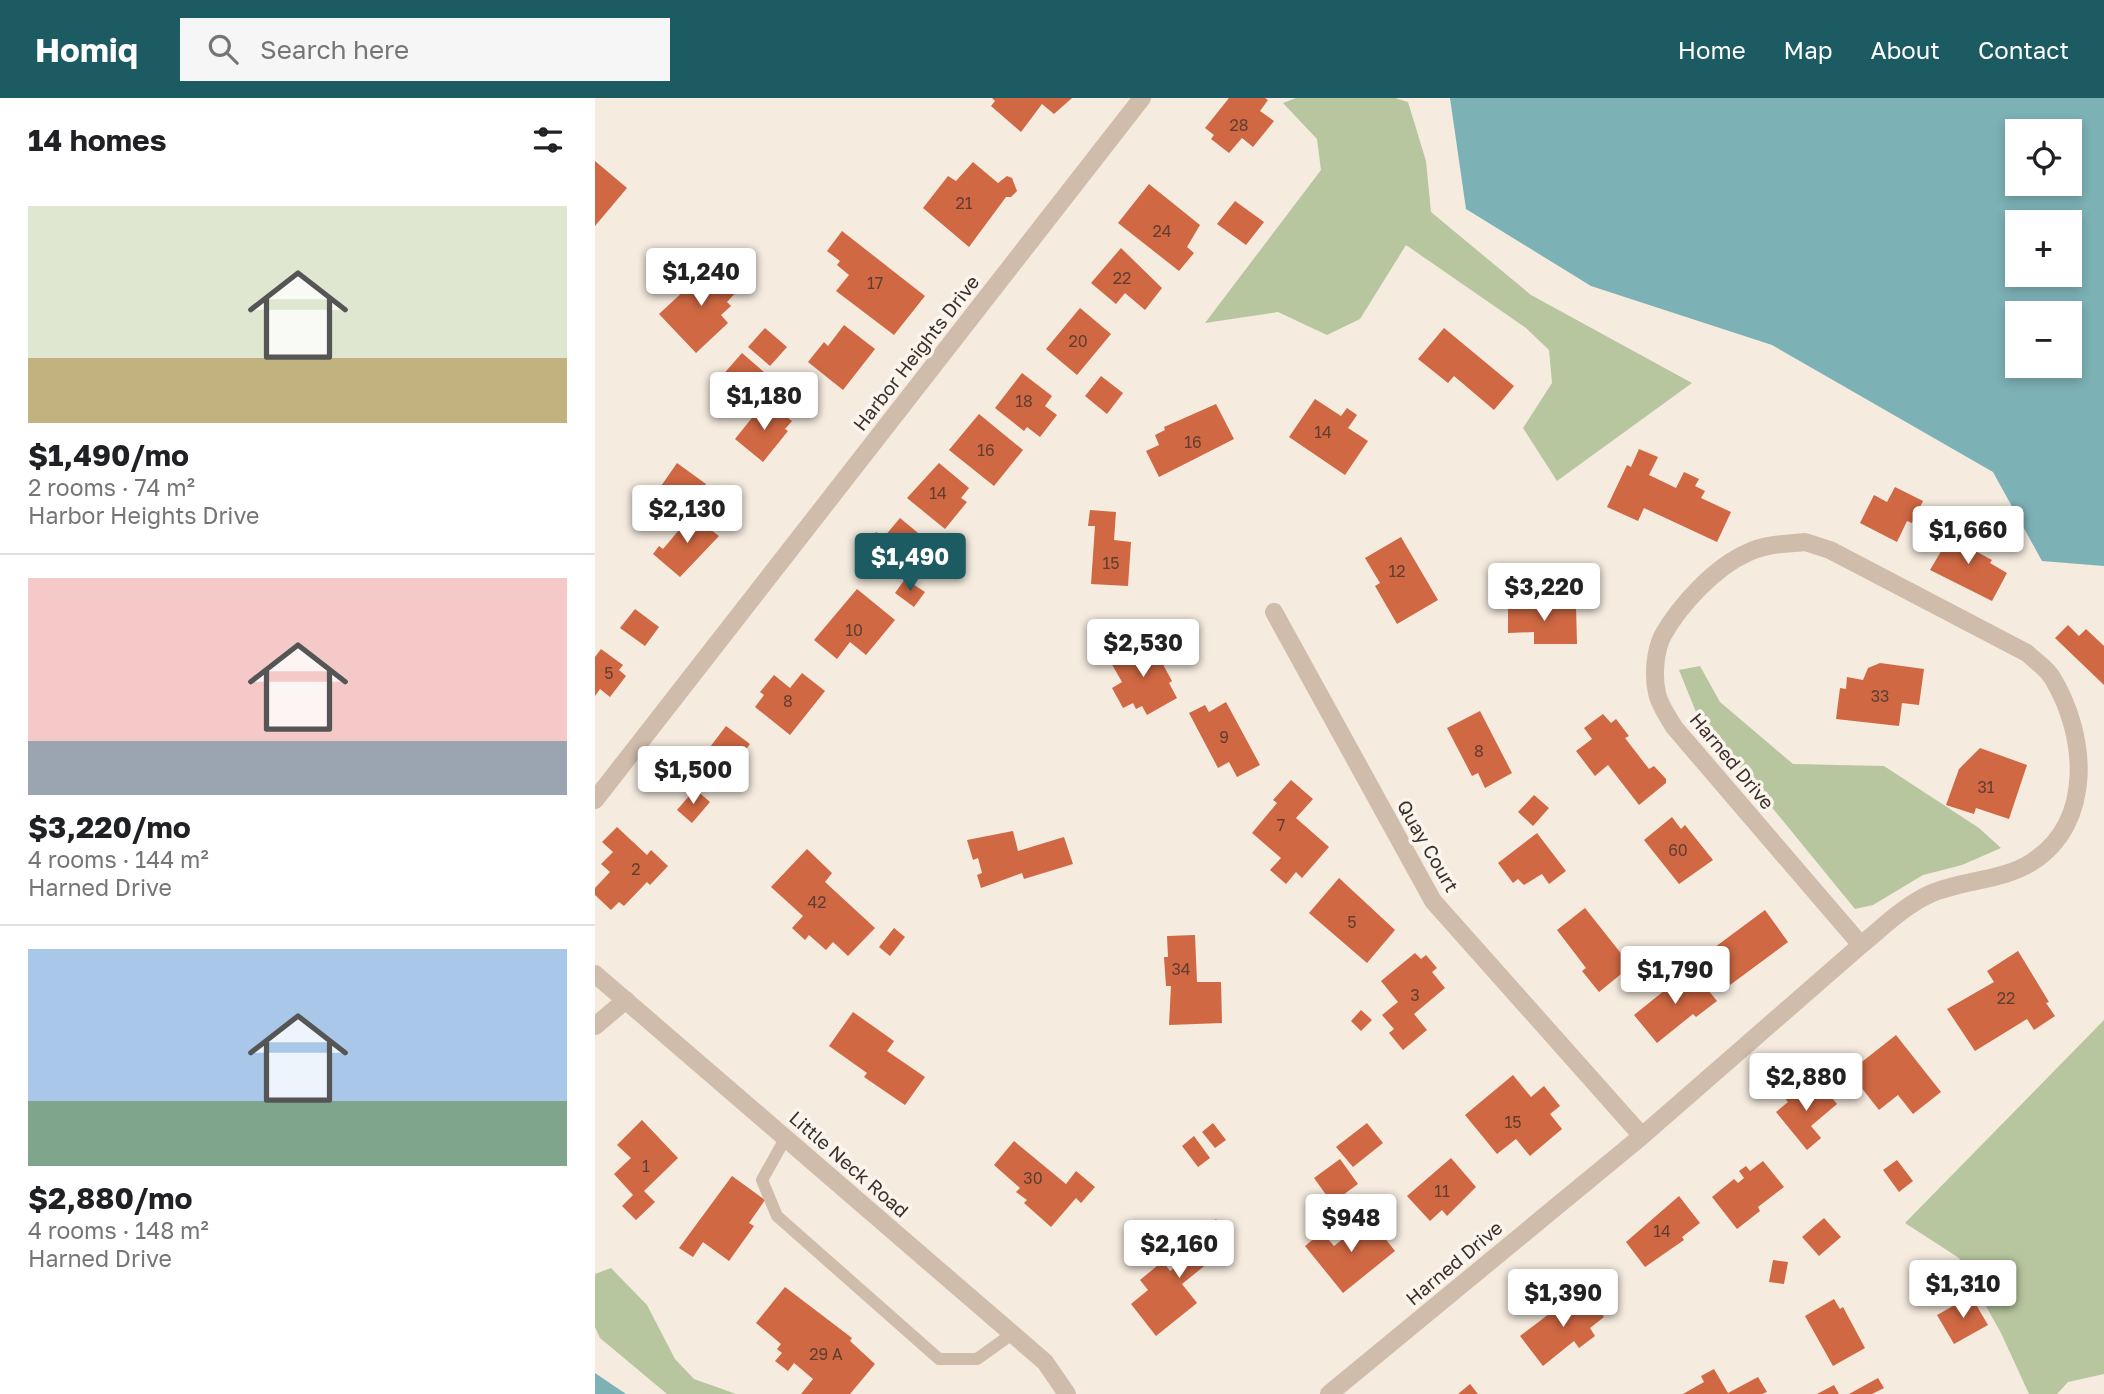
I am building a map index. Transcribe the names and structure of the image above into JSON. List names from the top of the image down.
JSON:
{
  "streets": {
    "street": [
      "Harbor Heights Drive",
      "Harned Drive",
      "Quay Court",
      "Little Neck Road"
    ]
  },
  "crossings": [
    ["Harned Drive", "Quay Court"]
  ],
  "house_numbers": [
    "28",
    "21",
    "24",
    "22",
    "17",
    "20",
    "18",
    "14",
    "16",
    "16",
    "14",
    "15",
    "12",
    "10",
    "5",
    "33",
    "8",
    "9",
    "8",
    "31",
    "7",
    "60",
    "2",
    "42",
    "5",
    "34",
    "3",
    "22",
    "15",
    "1",
    "30",
    "11",
    "14",
    "29 A"
  ],
  "page": {
    "header": "Homiq",
    "search": "Search here",
    "nav": [
      "Home",
      "Map",
      "About",
      "Contact"
    ],
    "heading": "14 homes",
    "map_buttons": ["+", "−"],
    "list": [
      {
        "name": "$1,490/mo",
        "note": "2 rooms · 74 m² · Harbor Heights Drive"
      },
      {
        "name": "$3,220/mo",
        "note": "4 rooms · 144 m² · Harned Drive"
      },
      {
        "name": "$2,880/mo",
        "note": "4 rooms · 148 m² · Harned Drive"
      }
    ],
    "price": [
      "$1,240",
      "$1,180",
      "$2,130",
      "$1,660",
      "$1,490",
      "$3,220",
      "$2,530",
      "$1,500",
      "$1,790",
      "$2,880",
      "$948",
      "$2,160",
      "$1,310",
      "$1,390"
    ]
  }
}
